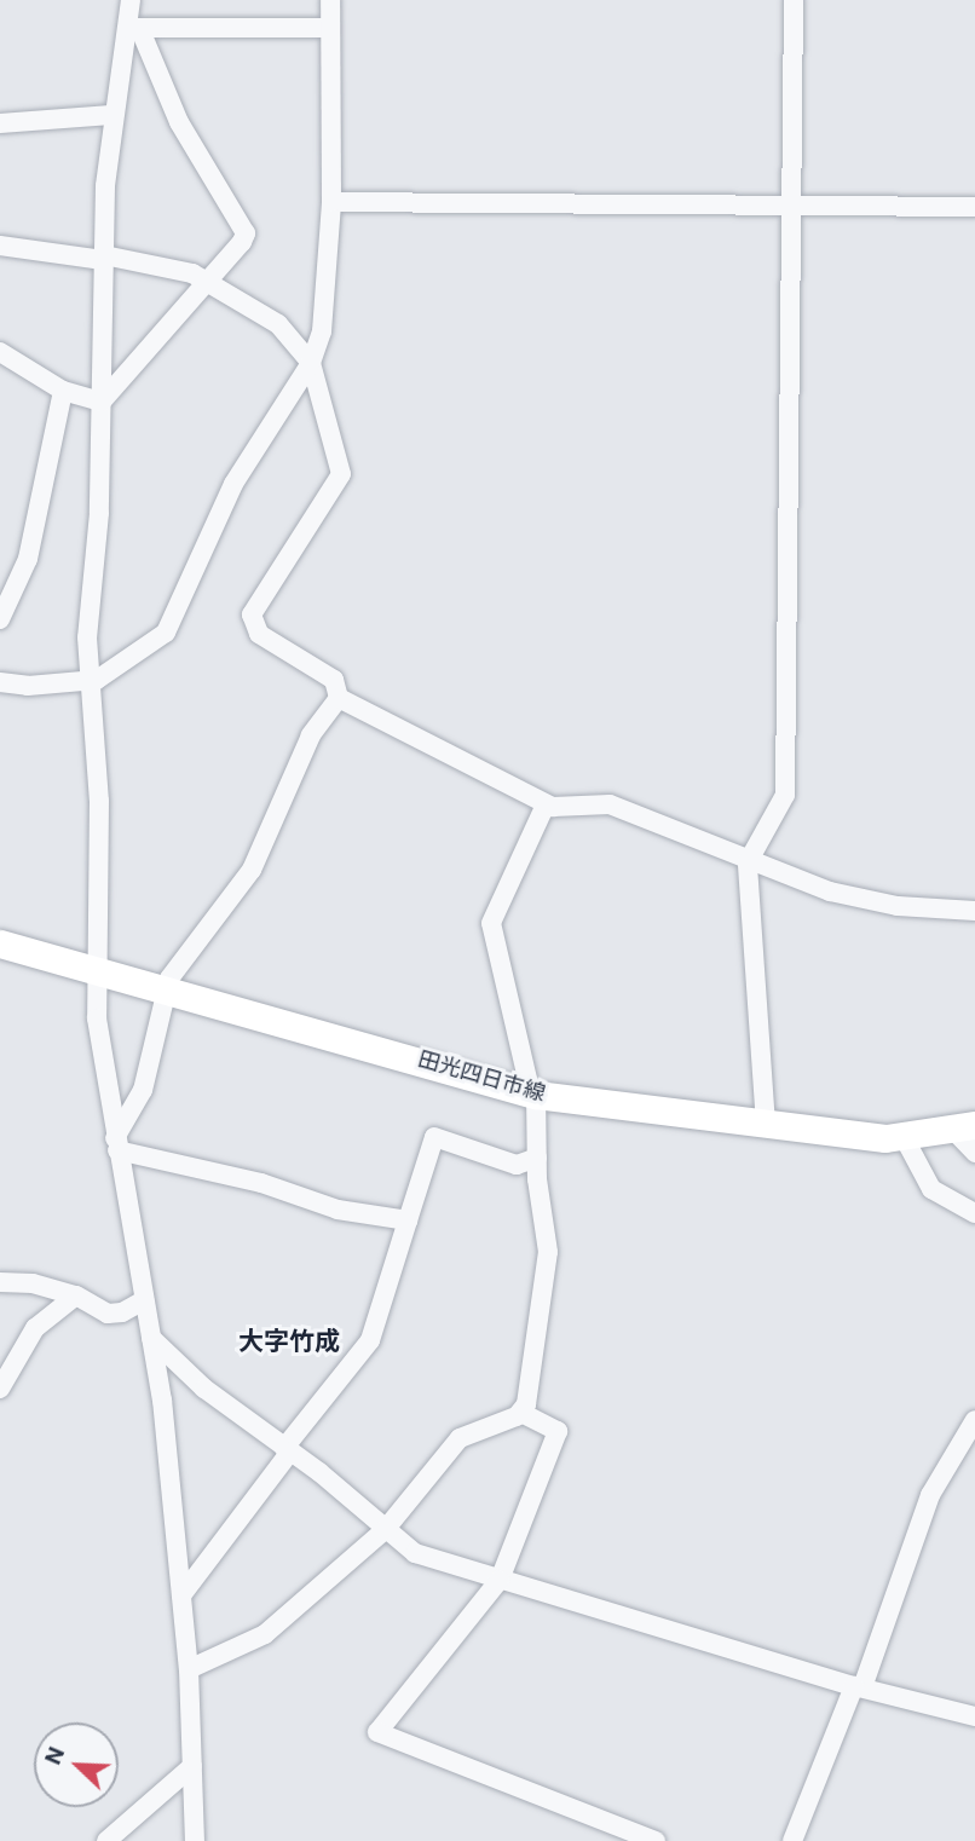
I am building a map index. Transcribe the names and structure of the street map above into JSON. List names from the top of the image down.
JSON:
{
  "streets": {
    "main road": ["田光四日市線"]
  },
  "districts": ["大字竹成"],
  "north": "top left"
}
